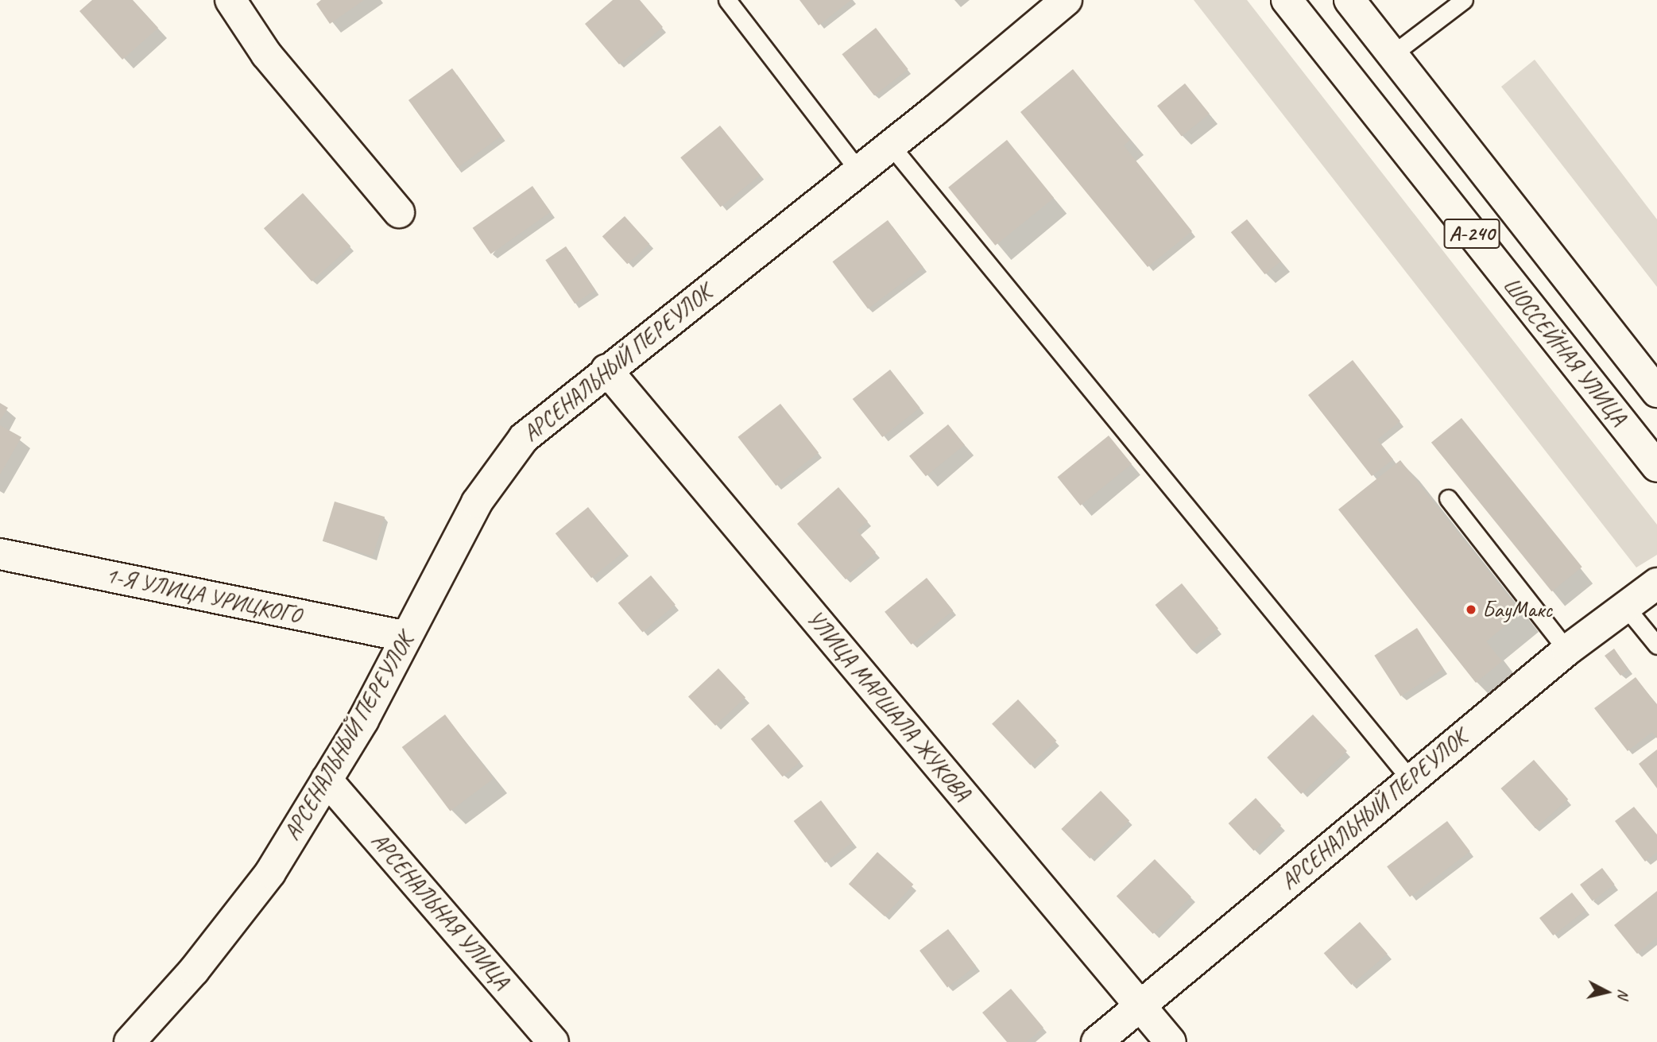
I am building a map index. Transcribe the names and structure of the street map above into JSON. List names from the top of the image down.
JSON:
{
  "streets": {
    "street": [
      "А-240",
      "ШОССЕЙНАЯ УЛИЦА",
      "АРСЕНАЛЬНЫЙ ПЕРЕУЛОК",
      "1-Я УЛИЦА УРИЦКОГО",
      "УЛИЦА МАРШАЛА ЖУКОВА",
      "АРСЕНАЛЬНАЯ УЛИЦА"
    ]
  },
  "crossings": [
    ["АРСЕНАЛЬНЫЙ ПЕРЕУЛОК", "1-Я УЛИЦА УРИЦКОГО"],
    ["АРСЕНАЛЬНЫЙ ПЕРЕУЛОК", "УЛИЦА МАРШАЛА ЖУКОВА"],
    ["АРСЕНАЛЬНЫЙ ПЕРЕУЛОК", "АРСЕНАЛЬНАЯ УЛИЦА"]
  ],
  "places": ["БауМакс"],
  "north": "right"
}
